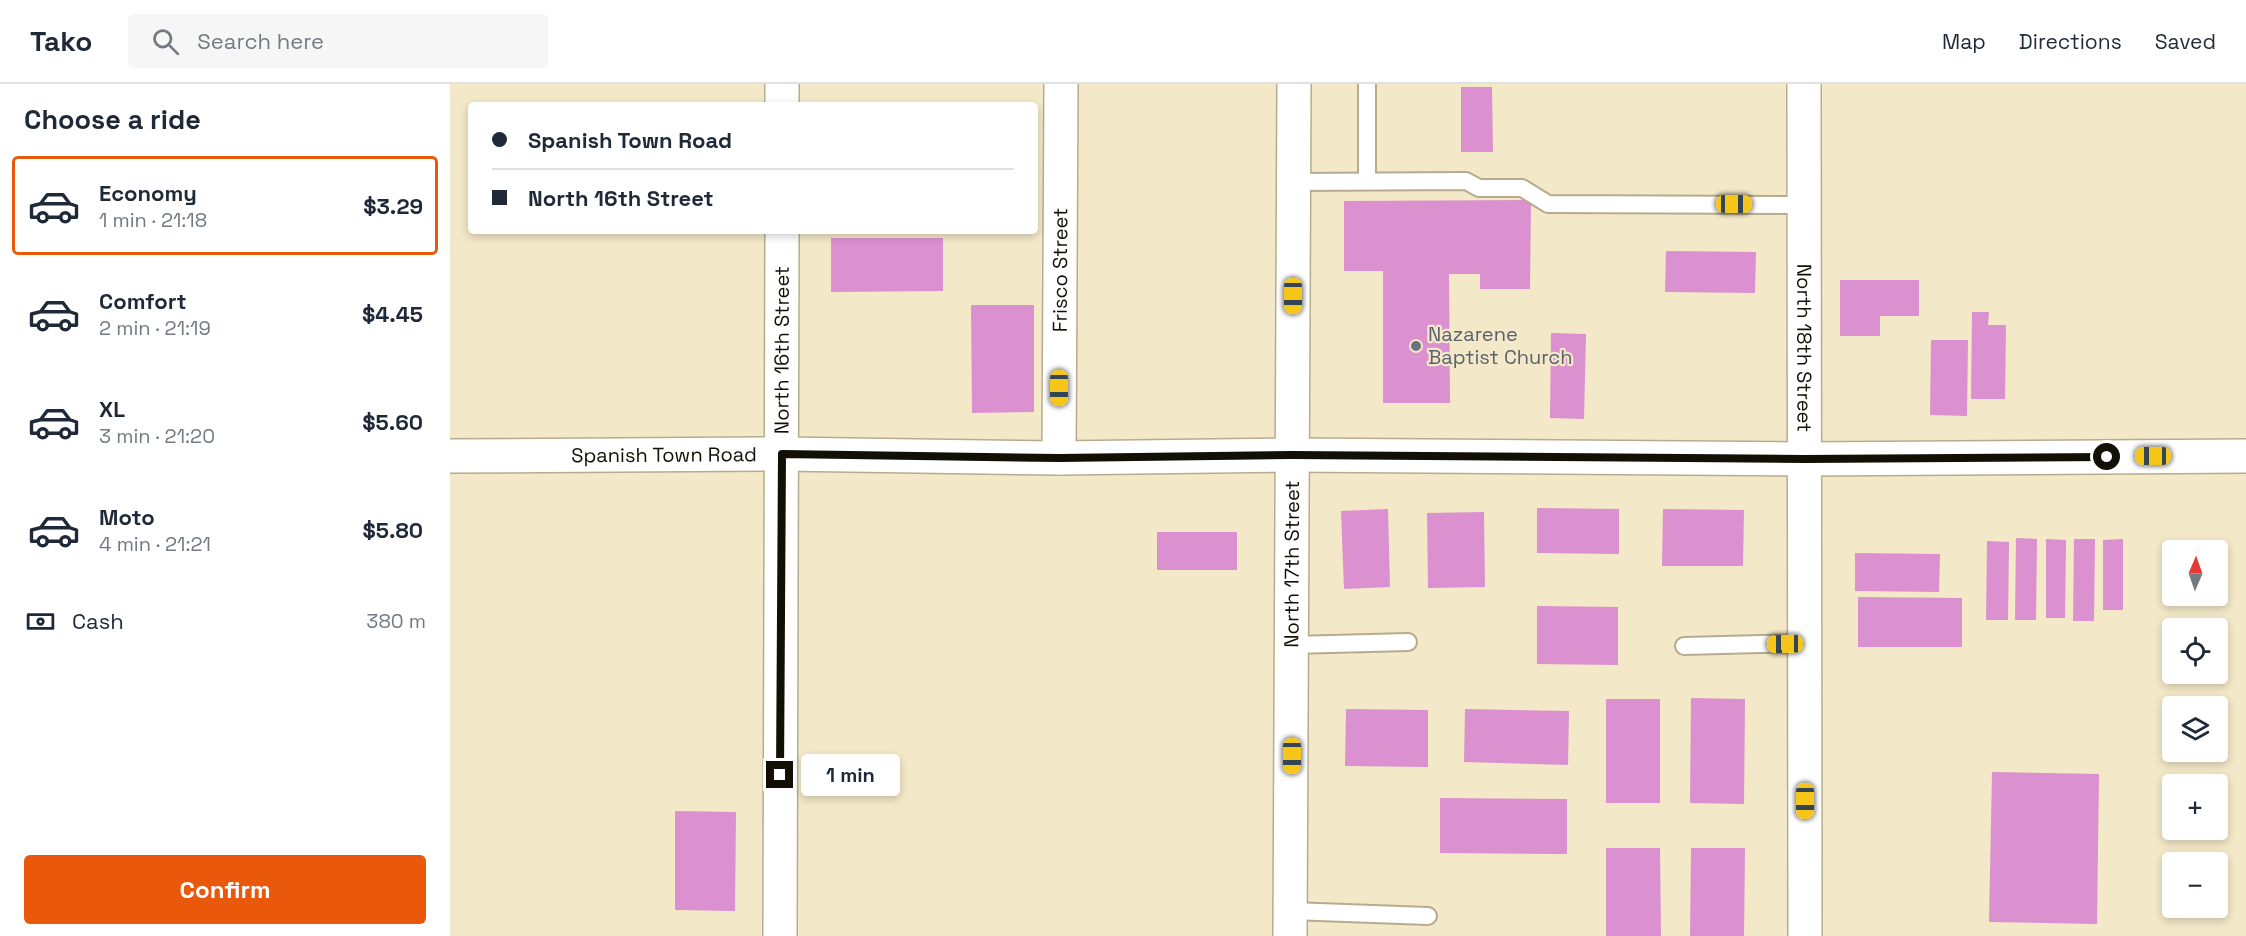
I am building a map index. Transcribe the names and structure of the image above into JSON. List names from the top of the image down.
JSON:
{
  "streets": {
    "street": [
      "Frisco Street",
      "North 18th Street",
      "North 16th Street",
      "Spanish Town Road",
      "North 17th Street"
    ]
  },
  "crossings": [
    ["Frisco Street", "Spanish Town Road"],
    ["North 18th Street", "Spanish Town Road"],
    ["North 16th Street", "Spanish Town Road"],
    ["Spanish Town Road", "North 17th Street"]
  ],
  "places": ["Nazarene Baptist Church"],
  "north": "top",
  "page": {
    "header": "Tako",
    "search": "Search here",
    "nav": ["Map", "Directions", "Saved"],
    "heading": "Choose a ride",
    "banner": ["Spanish Town Road", "North 16th Street"],
    "list": [
      {
        "name": "Economy",
        "note": "1 min · 21:18",
        "value": "$3.29"
      },
      {
        "name": "Comfort",
        "note": "2 min · 21:19",
        "value": "$4.45"
      },
      {
        "name": "XL",
        "note": "3 min · 21:20",
        "value": "$5.60"
      },
      {
        "name": "Moto",
        "note": "4 min · 21:21",
        "value": "$5.80"
      }
    ],
    "map_buttons": ["+", "−"],
    "pay": ["Cash", "380 m"],
    "bubble": "1 min",
    "buttons": "Confirm"
  }
}
